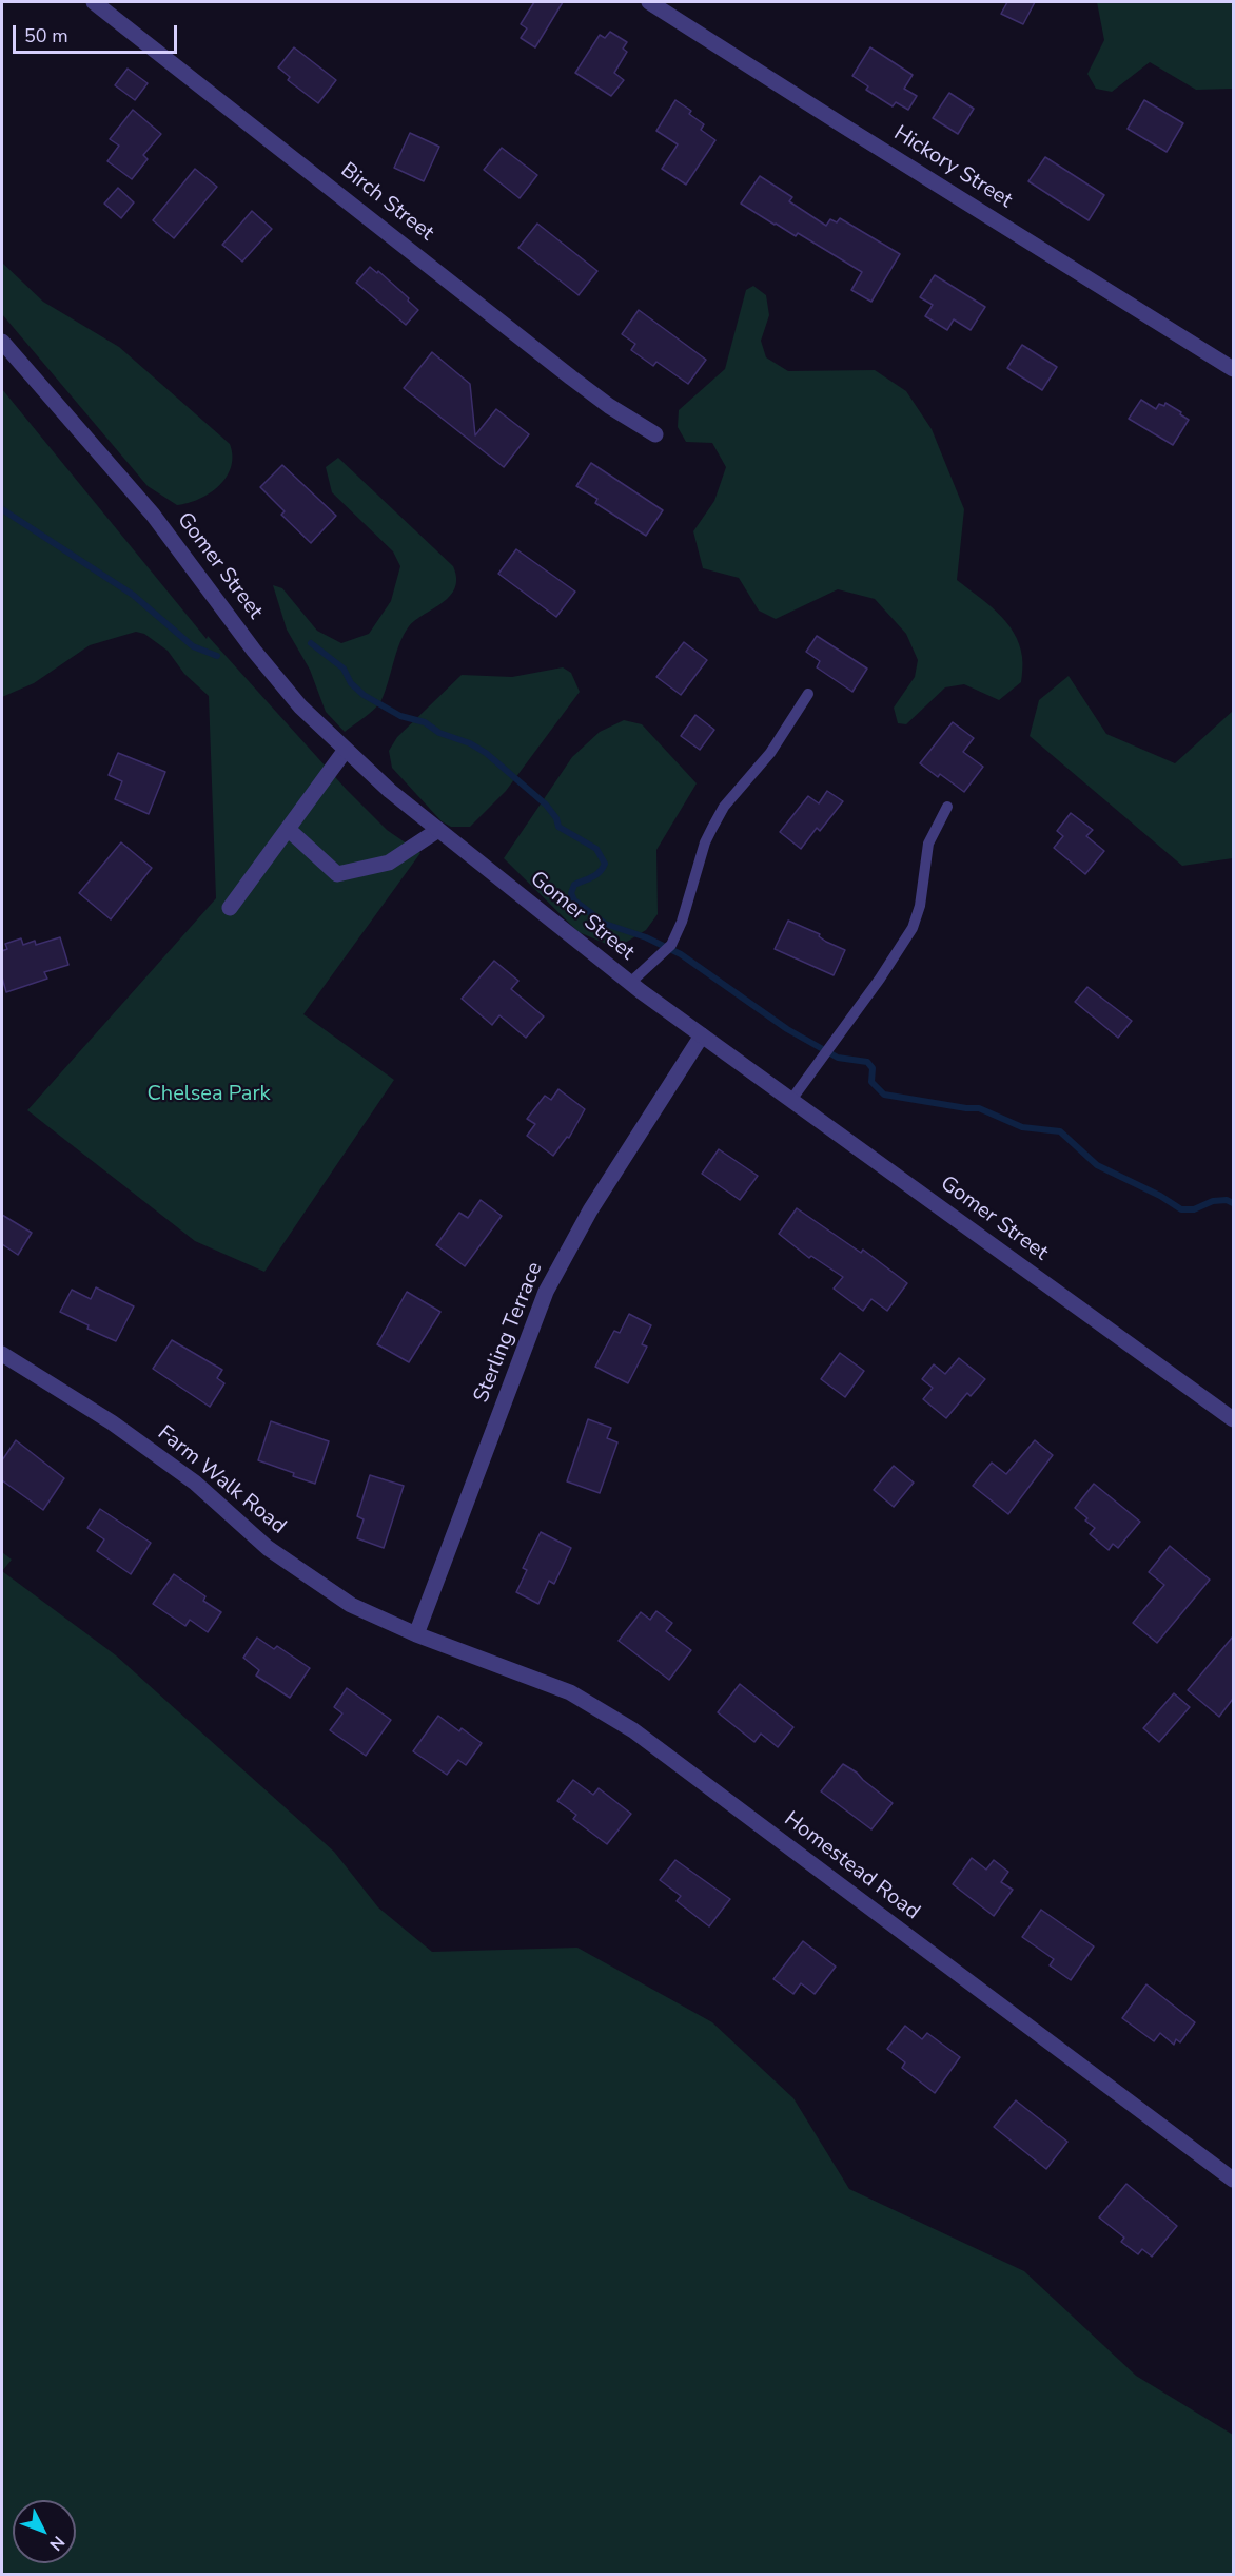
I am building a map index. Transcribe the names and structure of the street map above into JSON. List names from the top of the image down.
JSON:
{
  "streets": {
    "street": [
      "Hickory Street",
      "Birch Street",
      "Gomer Street",
      "Sterling Terrace",
      "Farm Walk Road",
      "Homestead Road"
    ]
  },
  "crossings": [
    ["Gomer Street", "Sterling Terrace"],
    ["Sterling Terrace", "Farm Walk Road"],
    ["Sterling Terrace", "Homestead Road"],
    ["Farm Walk Road", "Homestead Road"]
  ],
  "parks": ["Chelsea Park"],
  "scale_bar": "50 m",
  "north": "bottom right"
}
